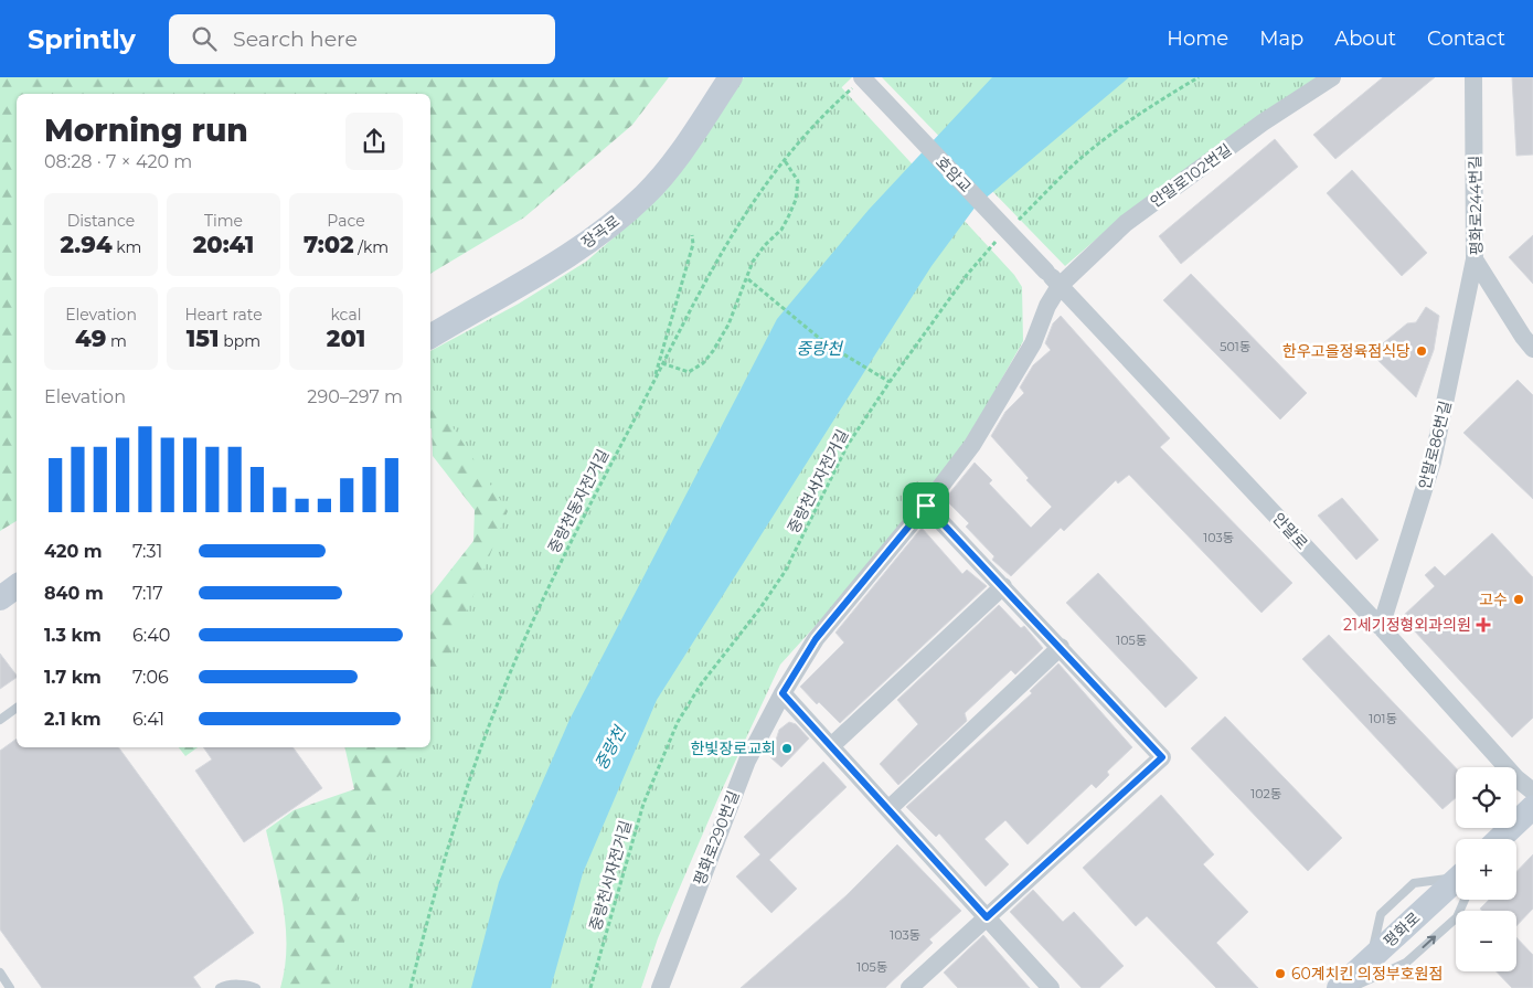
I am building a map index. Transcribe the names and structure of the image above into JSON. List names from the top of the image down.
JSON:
{
  "streets": {
    "street": [
      "호암교",
      "안말로102번길",
      "평화로244번길",
      "장곡로",
      "안말로86번길",
      "안말로",
      "평화로290번길",
      "평화로"
    ],
    "path": ["중랑천서자전거길", "중랑천동자전거길"]
  },
  "crossings": [
    ["호암교", "중랑천동자전거길"],
    ["호암교", "안말로"],
    ["안말로102번길", "안말로"],
    ["안말로102번길", "평화로290번길"],
    ["평화로244번길", "안말로86번길"],
    ["안말로86번길", "안말로"]
  ],
  "water": ["중랑천"],
  "places": {
    "other": [
      "한우고을정육점식당",
      "고수",
      "한빛장로교회",
      "60계치킨 의정부호원점"
    ],
    "health": ["21세기정형외과의원"]
  },
  "house_numbers": [
    "501동",
    "103동",
    "105동",
    "101동",
    "102동",
    "103동",
    "105동"
  ],
  "page": {
    "header": "Sprintly",
    "search": "Search here",
    "nav": [
      "Home",
      "Map",
      "About",
      "Contact"
    ],
    "heading": ["Morning run", "08:28 · 7 × 420 m"],
    "stats": [
      ["Distance", "2.94 km"],
      ["Time", "20:41"],
      ["Pace", "7:02 /km"],
      ["Elevation", "49 m"],
      ["Heart rate", "151 bpm"],
      ["kcal", "201"]
    ],
    "chart": ["Elevation", "290–297 m"],
    "list": [
      {
        "name": "420 m",
        "note": "7:31"
      },
      {
        "name": "840 m",
        "note": "7:17"
      },
      {
        "name": "1.3 km",
        "note": "6:40"
      },
      {
        "name": "1.7 km",
        "note": "7:06"
      },
      {
        "name": "2.1 km",
        "note": "6:41"
      }
    ],
    "map_buttons": ["+", "−"]
  }
}
